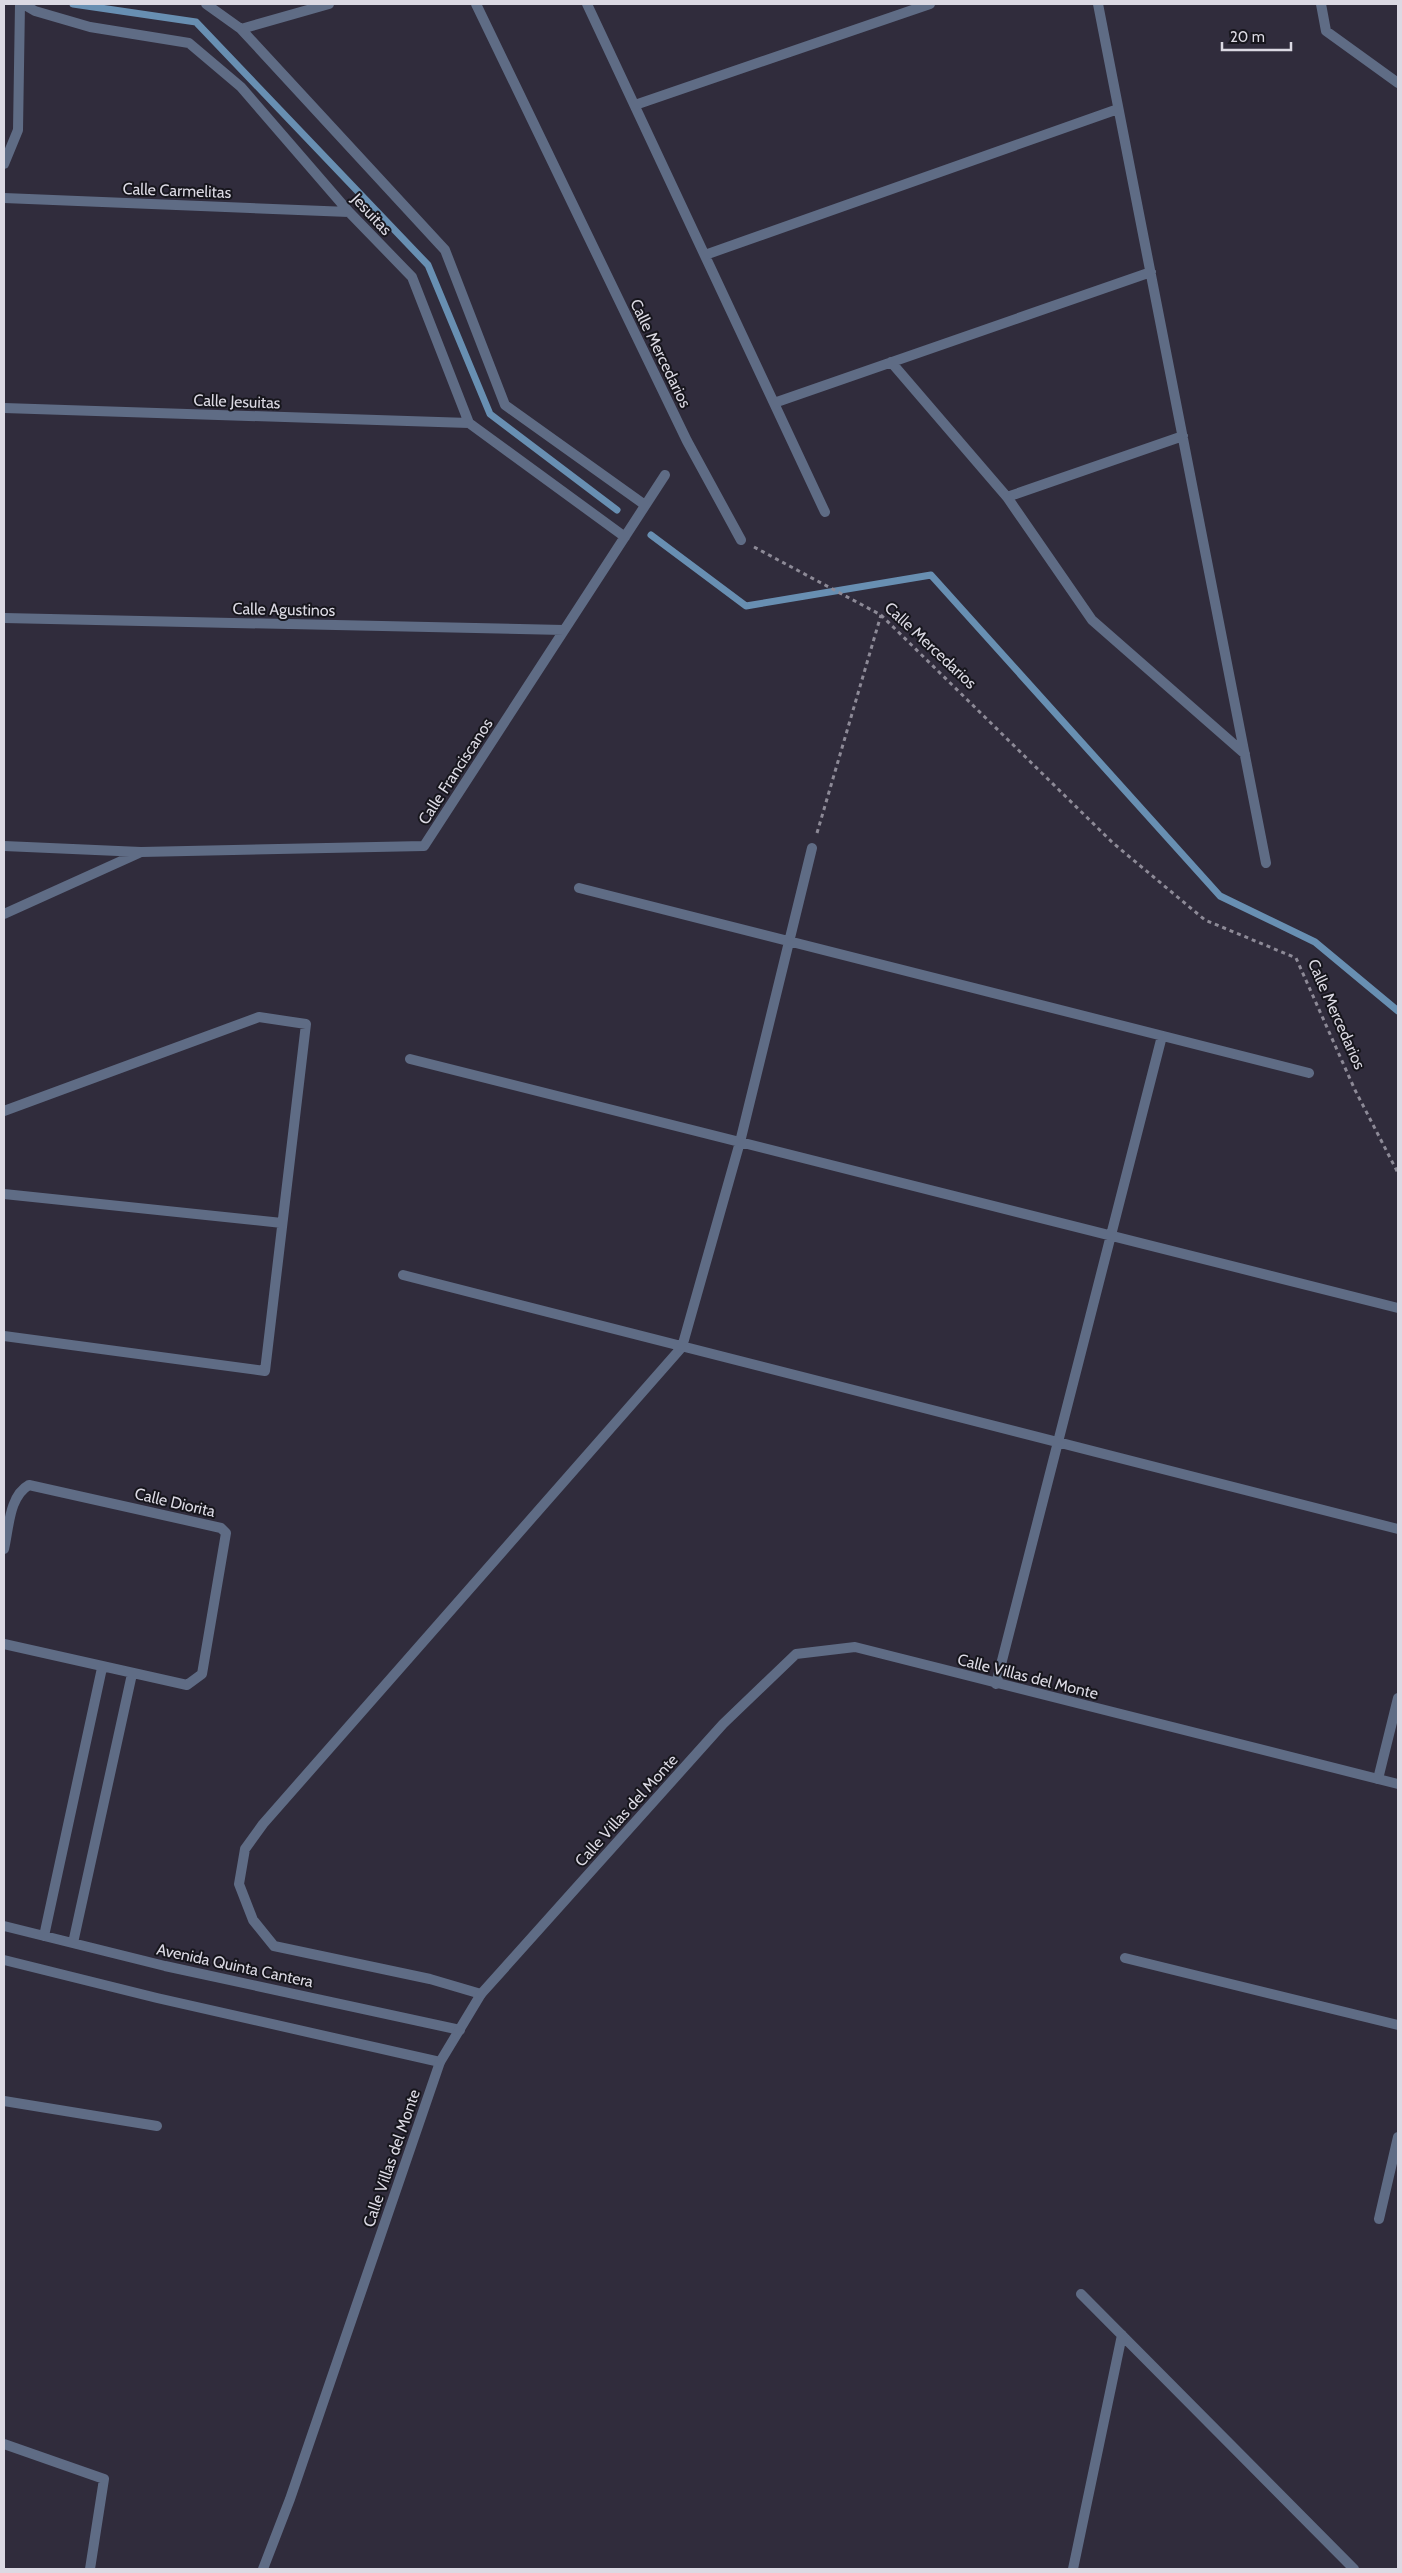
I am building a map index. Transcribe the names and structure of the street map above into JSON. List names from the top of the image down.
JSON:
{
  "streets": {
    "street": [
      "Calle Carmelitas",
      "Jesuitas",
      "Calle Mercedarios",
      "Calle Jesuitas",
      "Calle Agustinos",
      "Calle Franciscanos",
      "Calle Diorita",
      "Calle Villas del Monte",
      "Avenida Quinta Cantera"
    ]
  },
  "crossings": [
    ["Calle Carmelitas", "Jesuitas"],
    ["Jesuitas", "Calle Jesuitas"],
    ["Jesuitas", "Calle Franciscanos"],
    ["Calle Agustinos", "Calle Franciscanos"],
    ["Calle Villas del Monte", "Avenida Quinta Cantera"]
  ],
  "scale_bar": "20 m"
}
